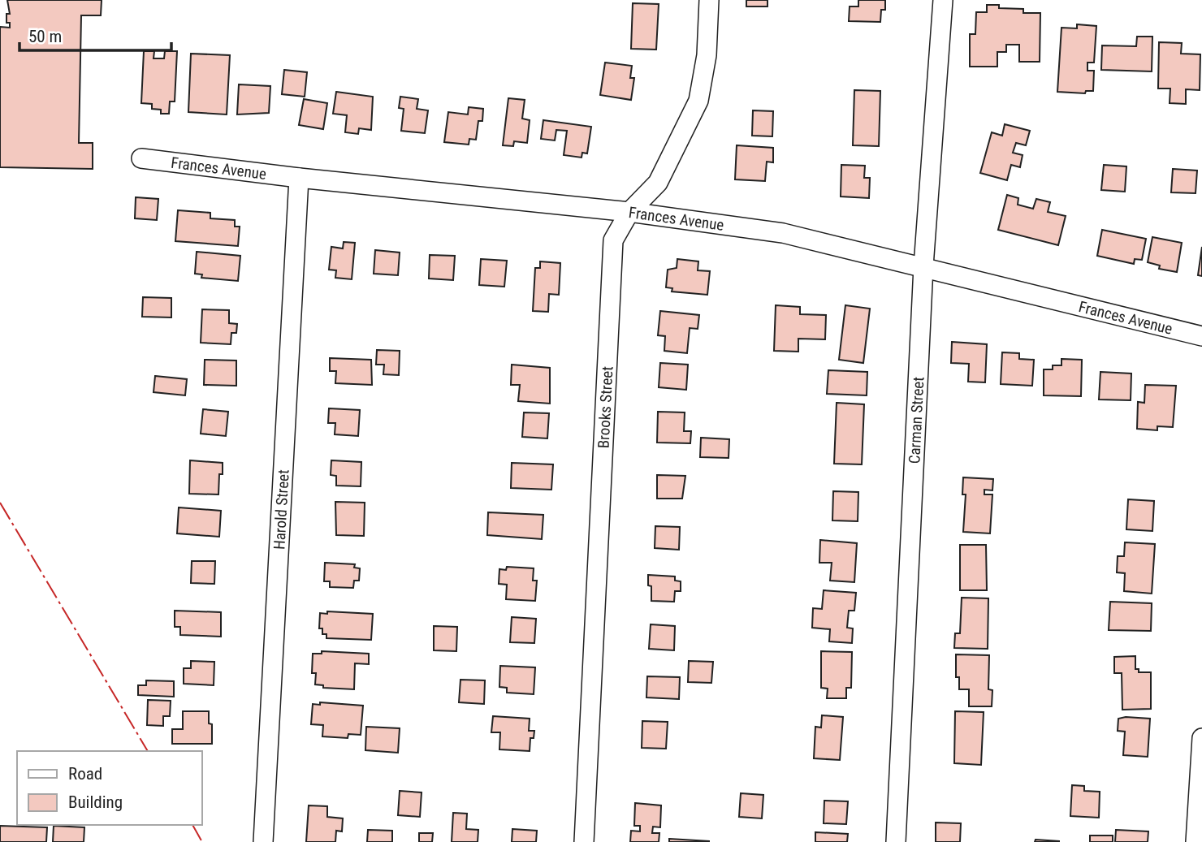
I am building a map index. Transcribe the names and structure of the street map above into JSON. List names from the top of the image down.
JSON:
{
  "streets": {
    "street": [
      "Frances Avenue",
      "Brooks Street",
      "Carman Street",
      "Harold Street"
    ]
  },
  "crossings": [
    ["Frances Avenue", "Brooks Street"],
    ["Frances Avenue", "Carman Street"],
    ["Frances Avenue", "Harold Street"]
  ],
  "legend": ["Road", "Building"],
  "scale_bar": "50 m"
}
